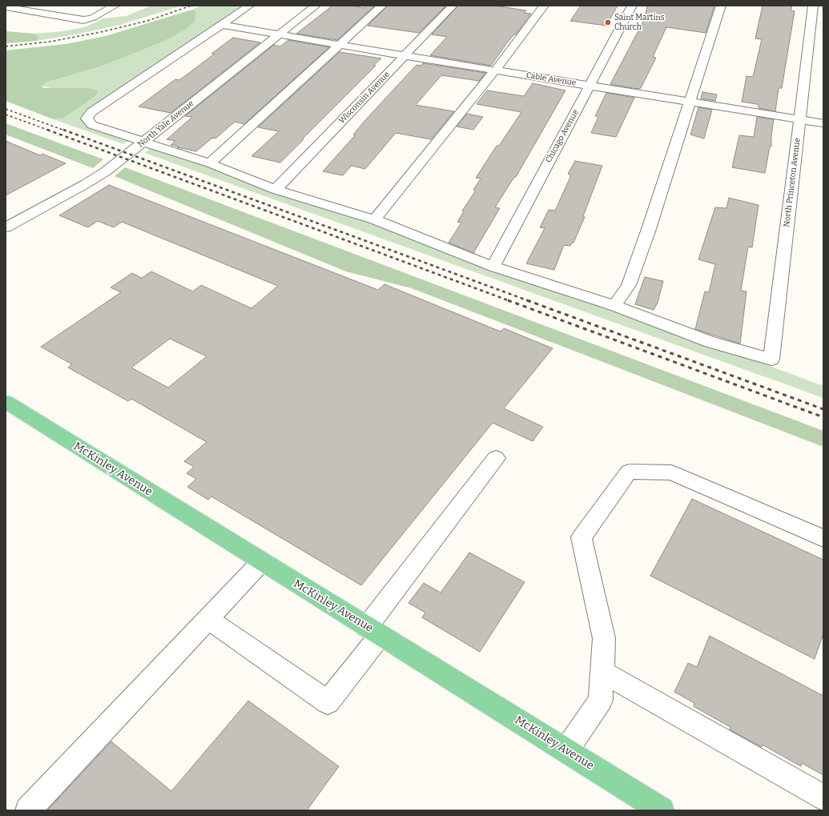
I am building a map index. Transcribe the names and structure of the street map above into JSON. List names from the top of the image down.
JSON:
{
  "streets": {
    "main road": ["McKinley Avenue"],
    "street": [
      "Cable Avenue",
      "Wisconsin Avenue",
      "North Yale Avenue",
      "Chicago Avenue",
      "North Princeton Avenue"
    ]
  },
  "crossings": [
    ["Cable Avenue", "Wisconsin Avenue"],
    ["Cable Avenue", "North Yale Avenue"],
    ["Cable Avenue", "Chicago Avenue"],
    ["Cable Avenue", "North Princeton Avenue"]
  ],
  "places": ["Saint Martins Church"]
}
